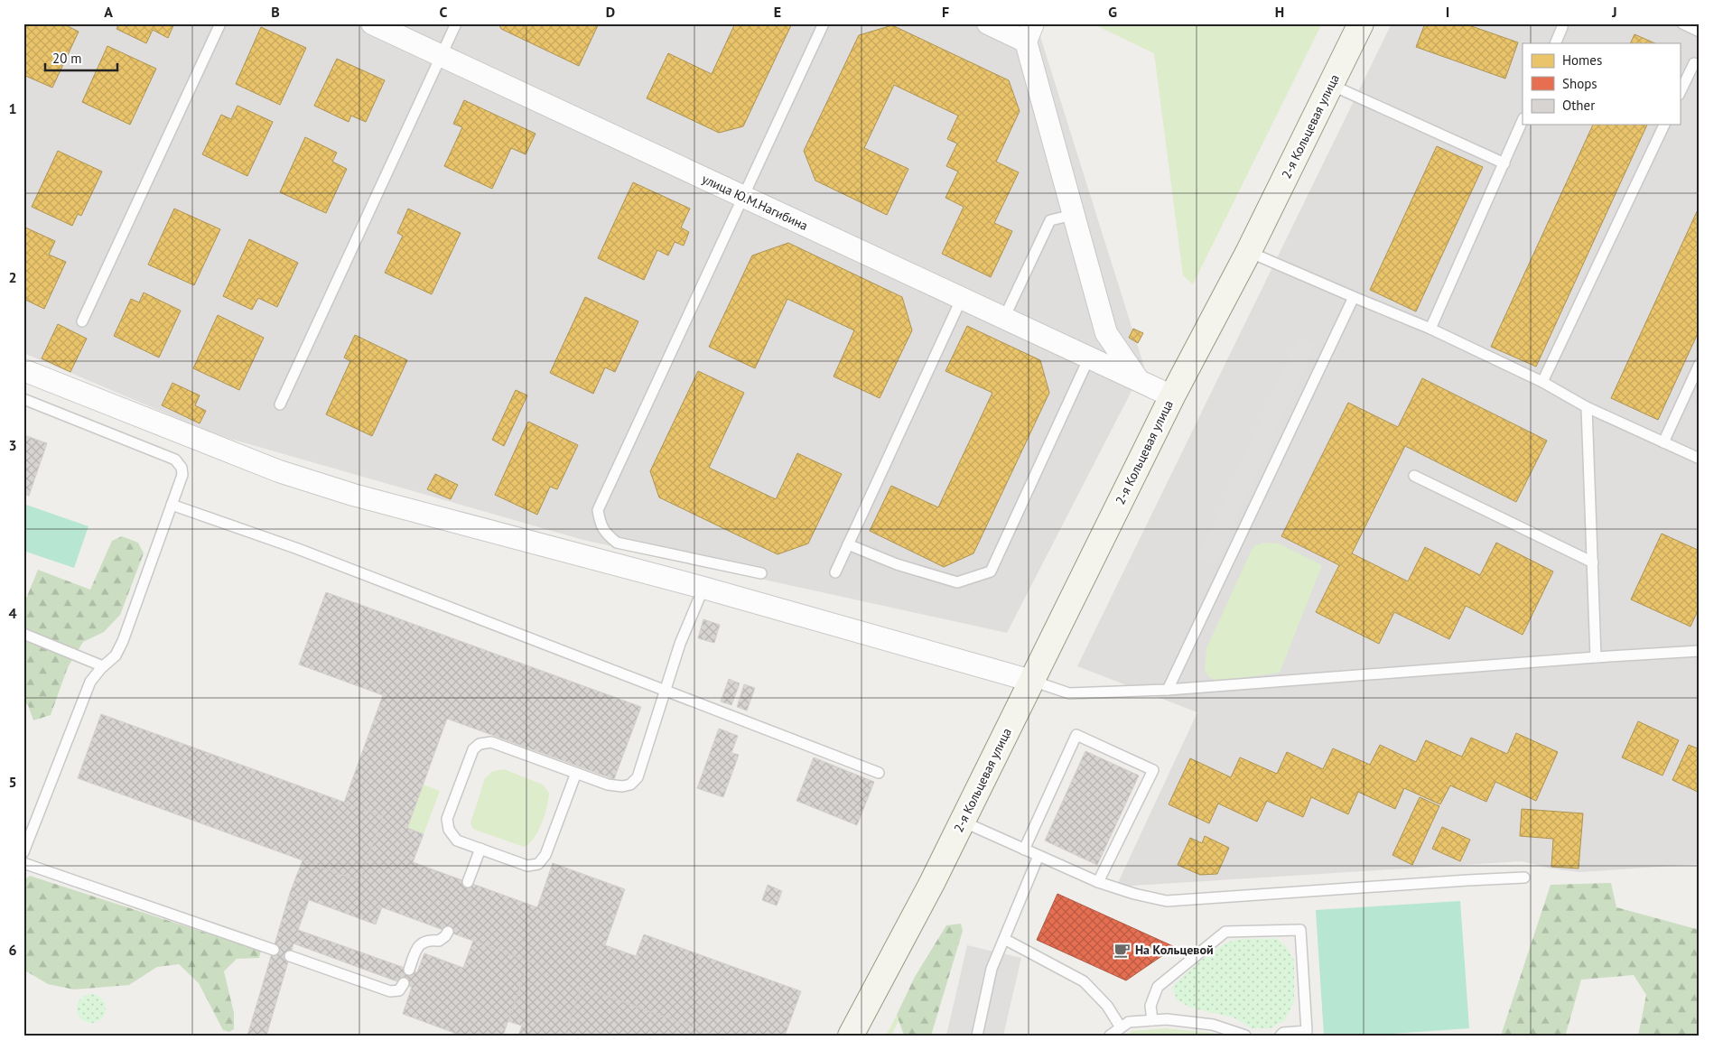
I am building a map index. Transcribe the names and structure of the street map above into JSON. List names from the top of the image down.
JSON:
{
  "streets": {
    "main road": ["2-я Кольцевая улица"],
    "street": ["улица Ю.М.Нагибина"]
  },
  "crossings": [
    ["2-я Кольцевая улица", "улица Ю.М.Нагибина"]
  ],
  "places": {
    "cafe": ["На Кольцевой"]
  },
  "legend": ["Homes", "Shops", "Other"],
  "scale_bar": "20 m",
  "grid": {
    "columns": [
      "A",
      "B",
      "C",
      "D",
      "E",
      "F",
      "G",
      "H",
      "I",
      "J"
    ],
    "rows": [
      "1",
      "2",
      "3",
      "4",
      "5",
      "6"
    ]
  }
}
